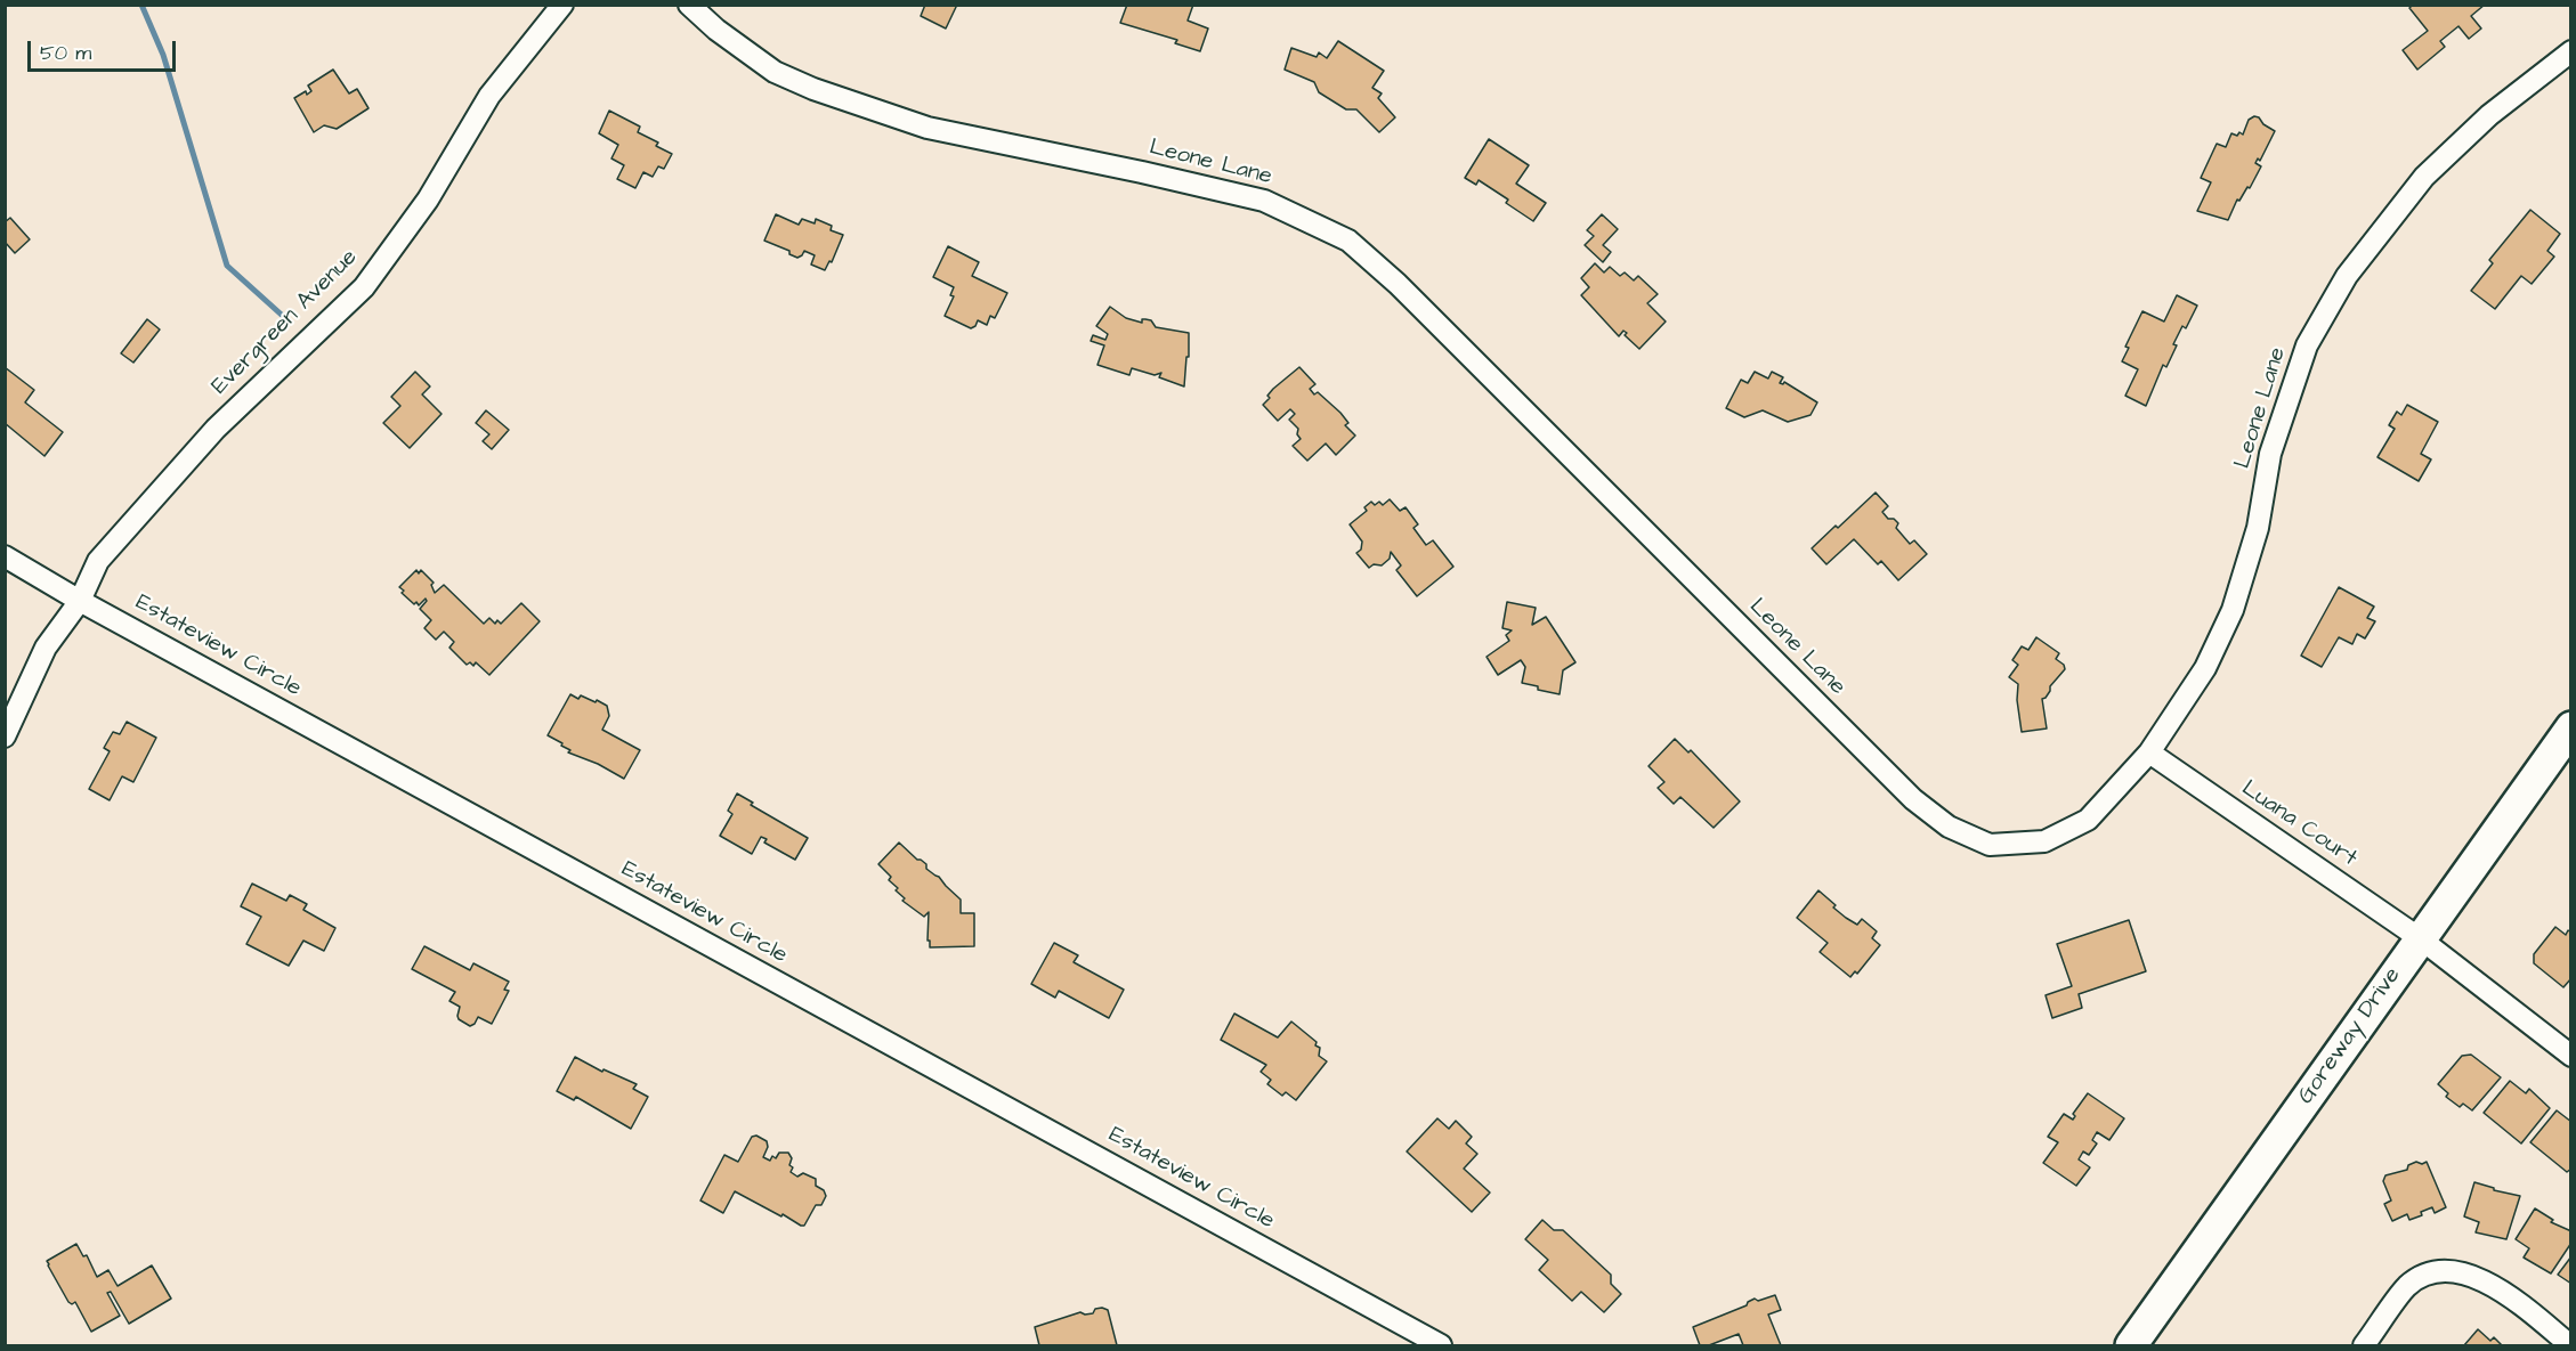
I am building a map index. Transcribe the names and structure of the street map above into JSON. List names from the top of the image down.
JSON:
{
  "streets": {
    "street": [
      "Leone Lane",
      "Evergreen Avenue",
      "Estateview Circle",
      "Luana Court",
      "Goreway Drive"
    ]
  },
  "crossings": [
    ["Leone Lane", "Luana Court"],
    ["Evergreen Avenue", "Estateview Circle"],
    ["Luana Court", "Goreway Drive"]
  ],
  "scale_bar": "50 m"
}
